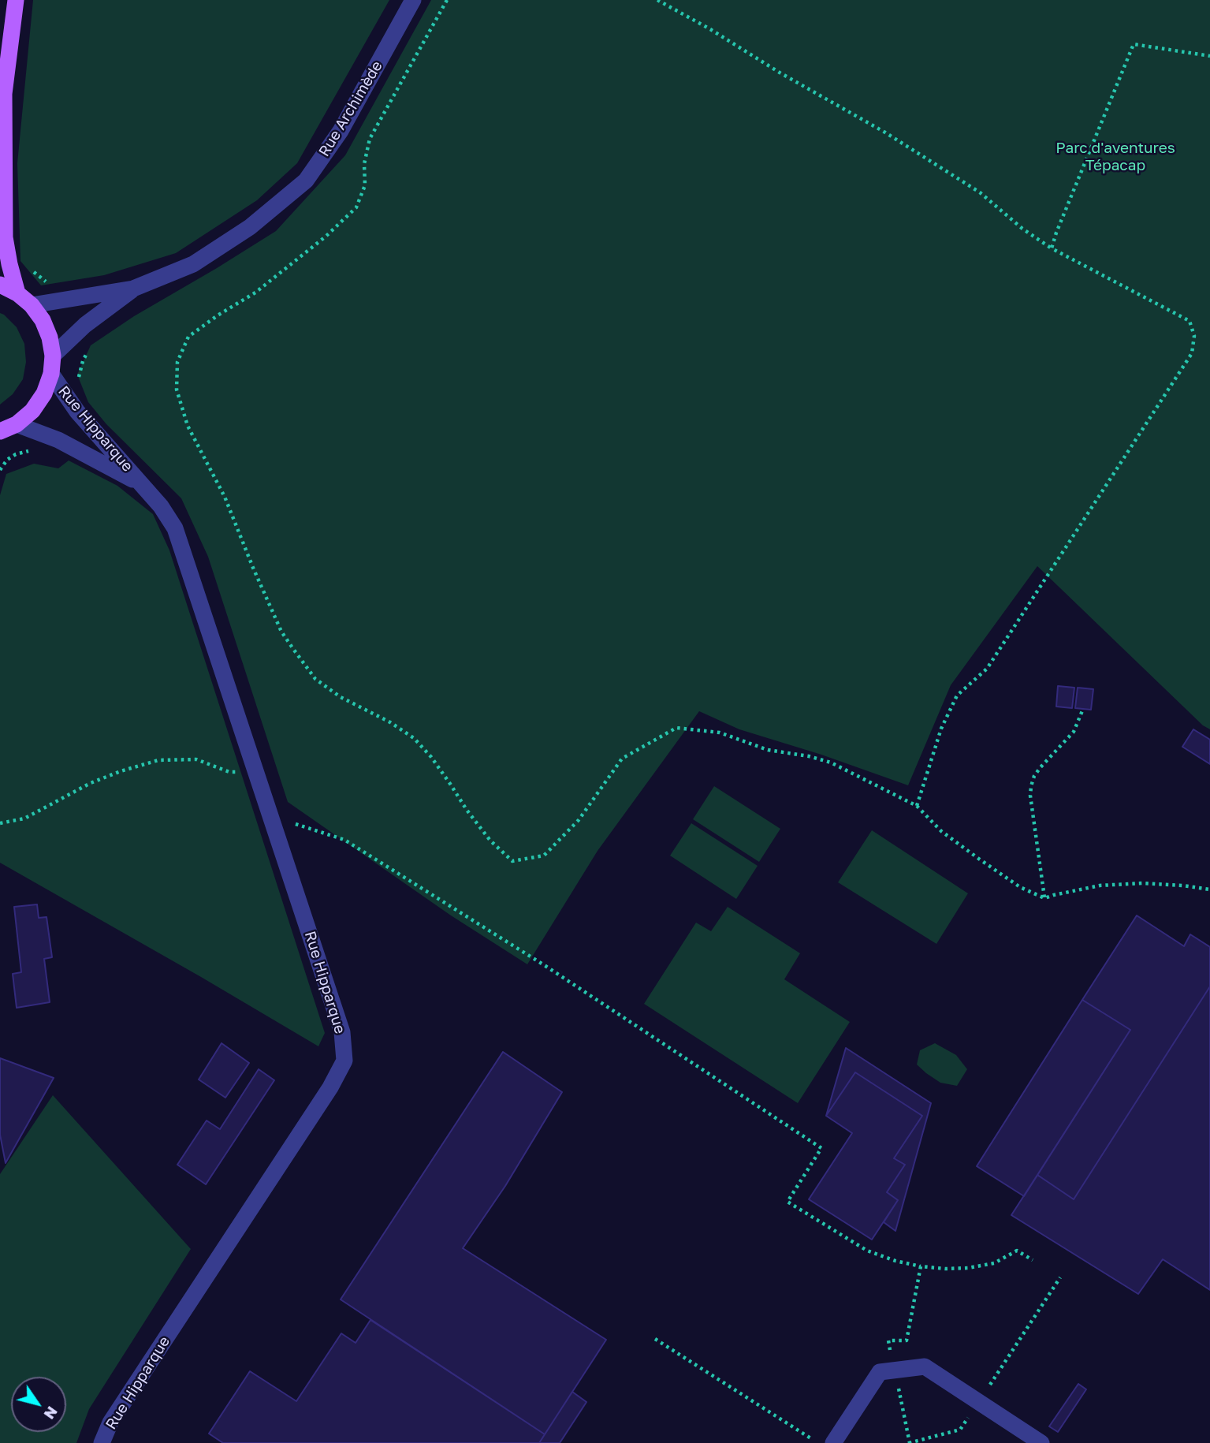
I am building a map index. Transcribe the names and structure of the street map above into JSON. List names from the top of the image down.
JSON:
{
  "streets": {
    "street": ["Rue Archimède", "Rue Hipparque"]
  },
  "parks": ["Parc d'aventures Tépacap"],
  "north": "bottom right"
}
